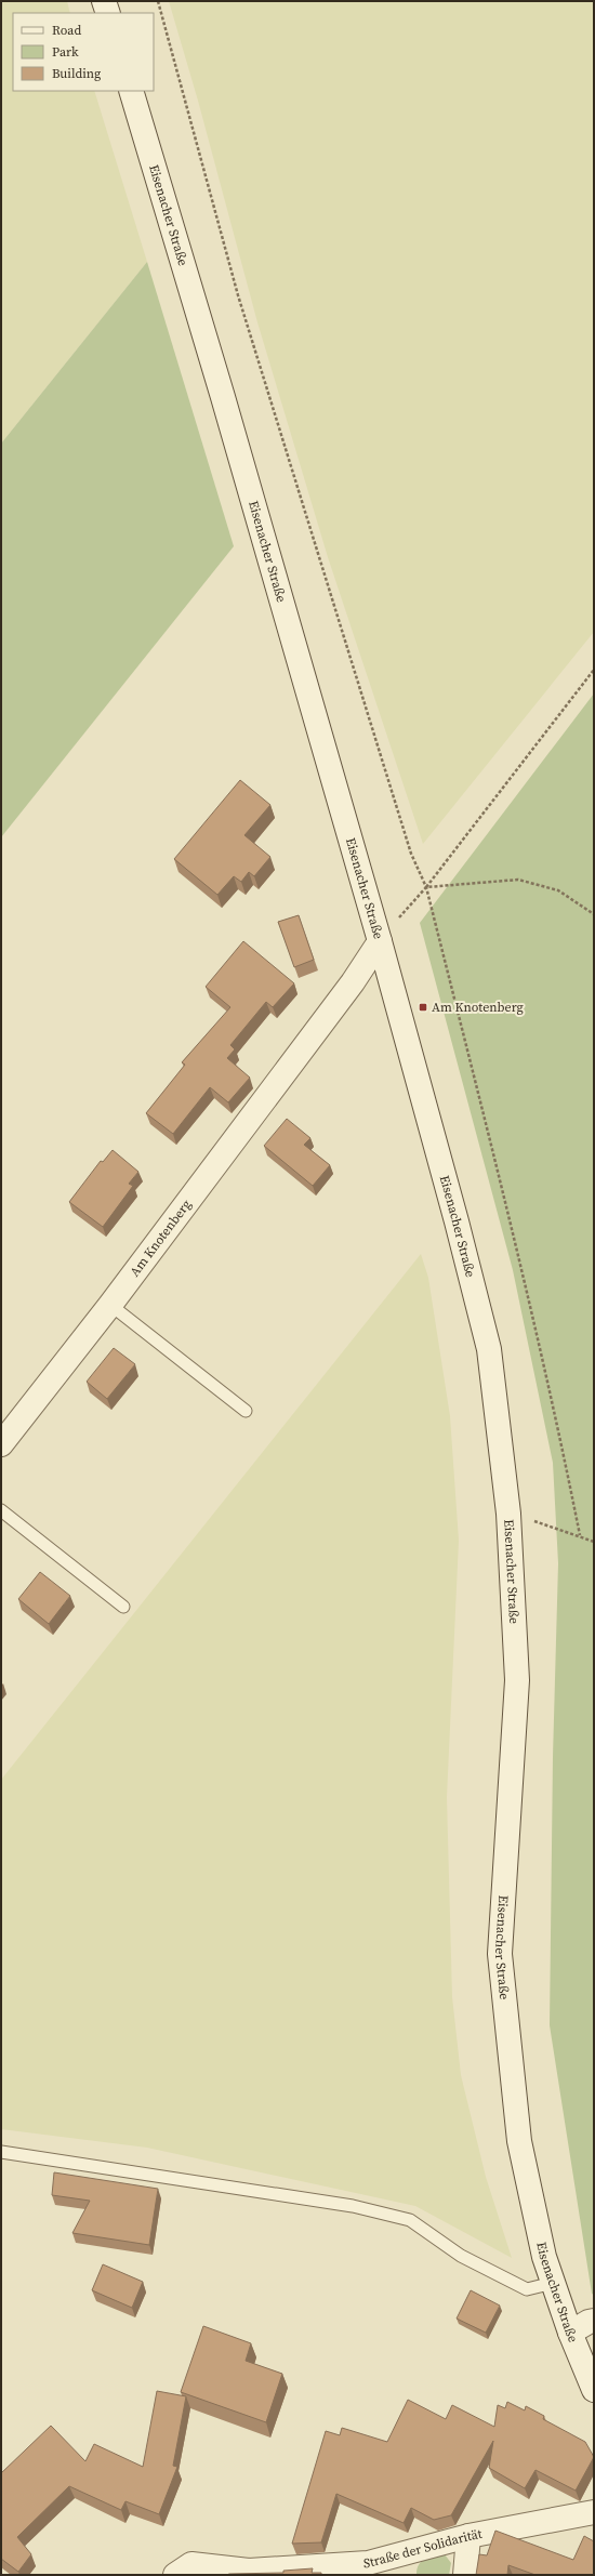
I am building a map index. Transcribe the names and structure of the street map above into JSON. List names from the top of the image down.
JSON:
{
  "streets": {
    "main road": ["Eisenacher Straße", "Am Knotenberg", "Straße der Solidarität"]
  },
  "crossings": [
    ["Eisenacher Straße", "Am Knotenberg"]
  ],
  "places": {
    "transit": ["Am Knotenberg"]
  },
  "legend": ["Road", "Park", "Building"]
}
